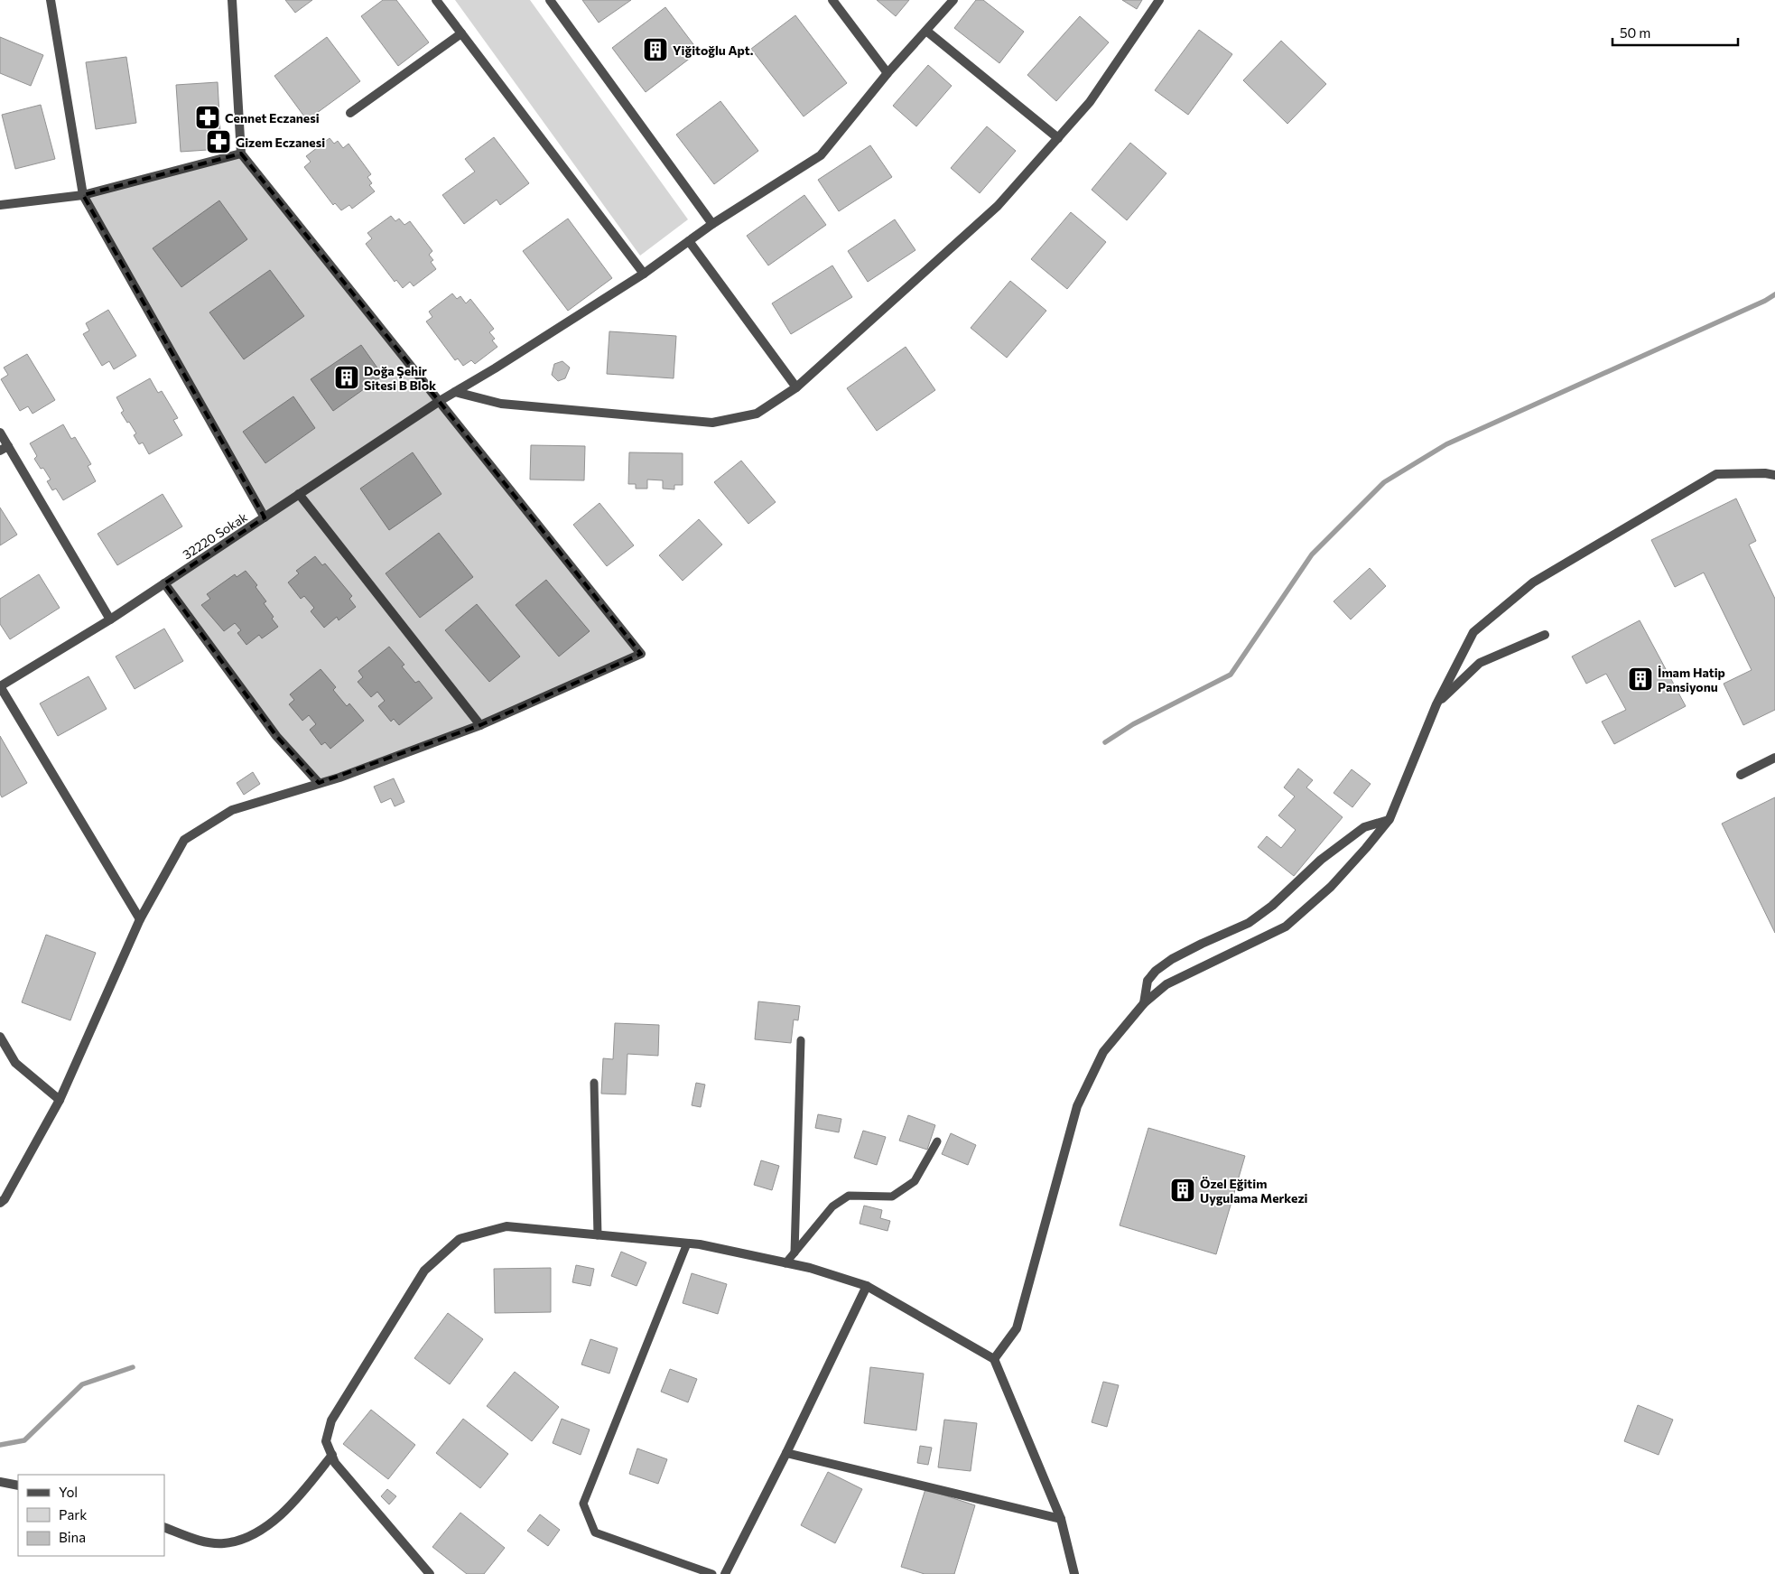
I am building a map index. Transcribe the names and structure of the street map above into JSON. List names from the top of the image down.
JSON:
{
  "streets": {
    "street": ["32220 Sokak"]
  },
  "places": {
    "building": [
      "Yiğitoğlu Apt.",
      "Doğa Şehir Sitesi B Blok",
      "İmam Hatip Pansiyonu",
      "Özel Eğitim Uygulama Merkezi"
    ],
    "pharmacy": ["Cennet Eczanesi", "Gizem Eczanesi"]
  },
  "legend": ["Yol", "Park", "Bina"],
  "scale_bar": "50 m"
}
